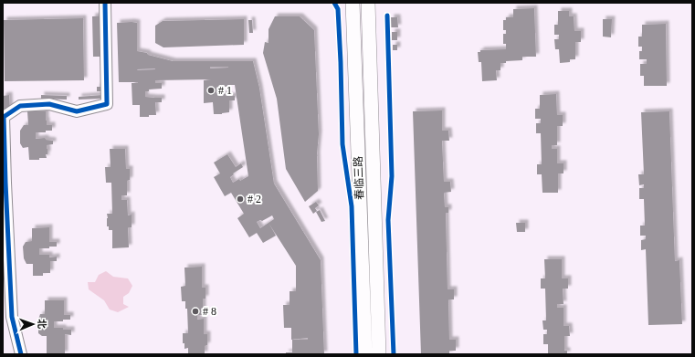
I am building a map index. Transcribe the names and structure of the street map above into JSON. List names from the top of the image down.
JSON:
{
  "streets": {
    "street": ["春临三路"]
  },
  "places": ["# 1", "# 2", "# 8"],
  "north": "right"
}
